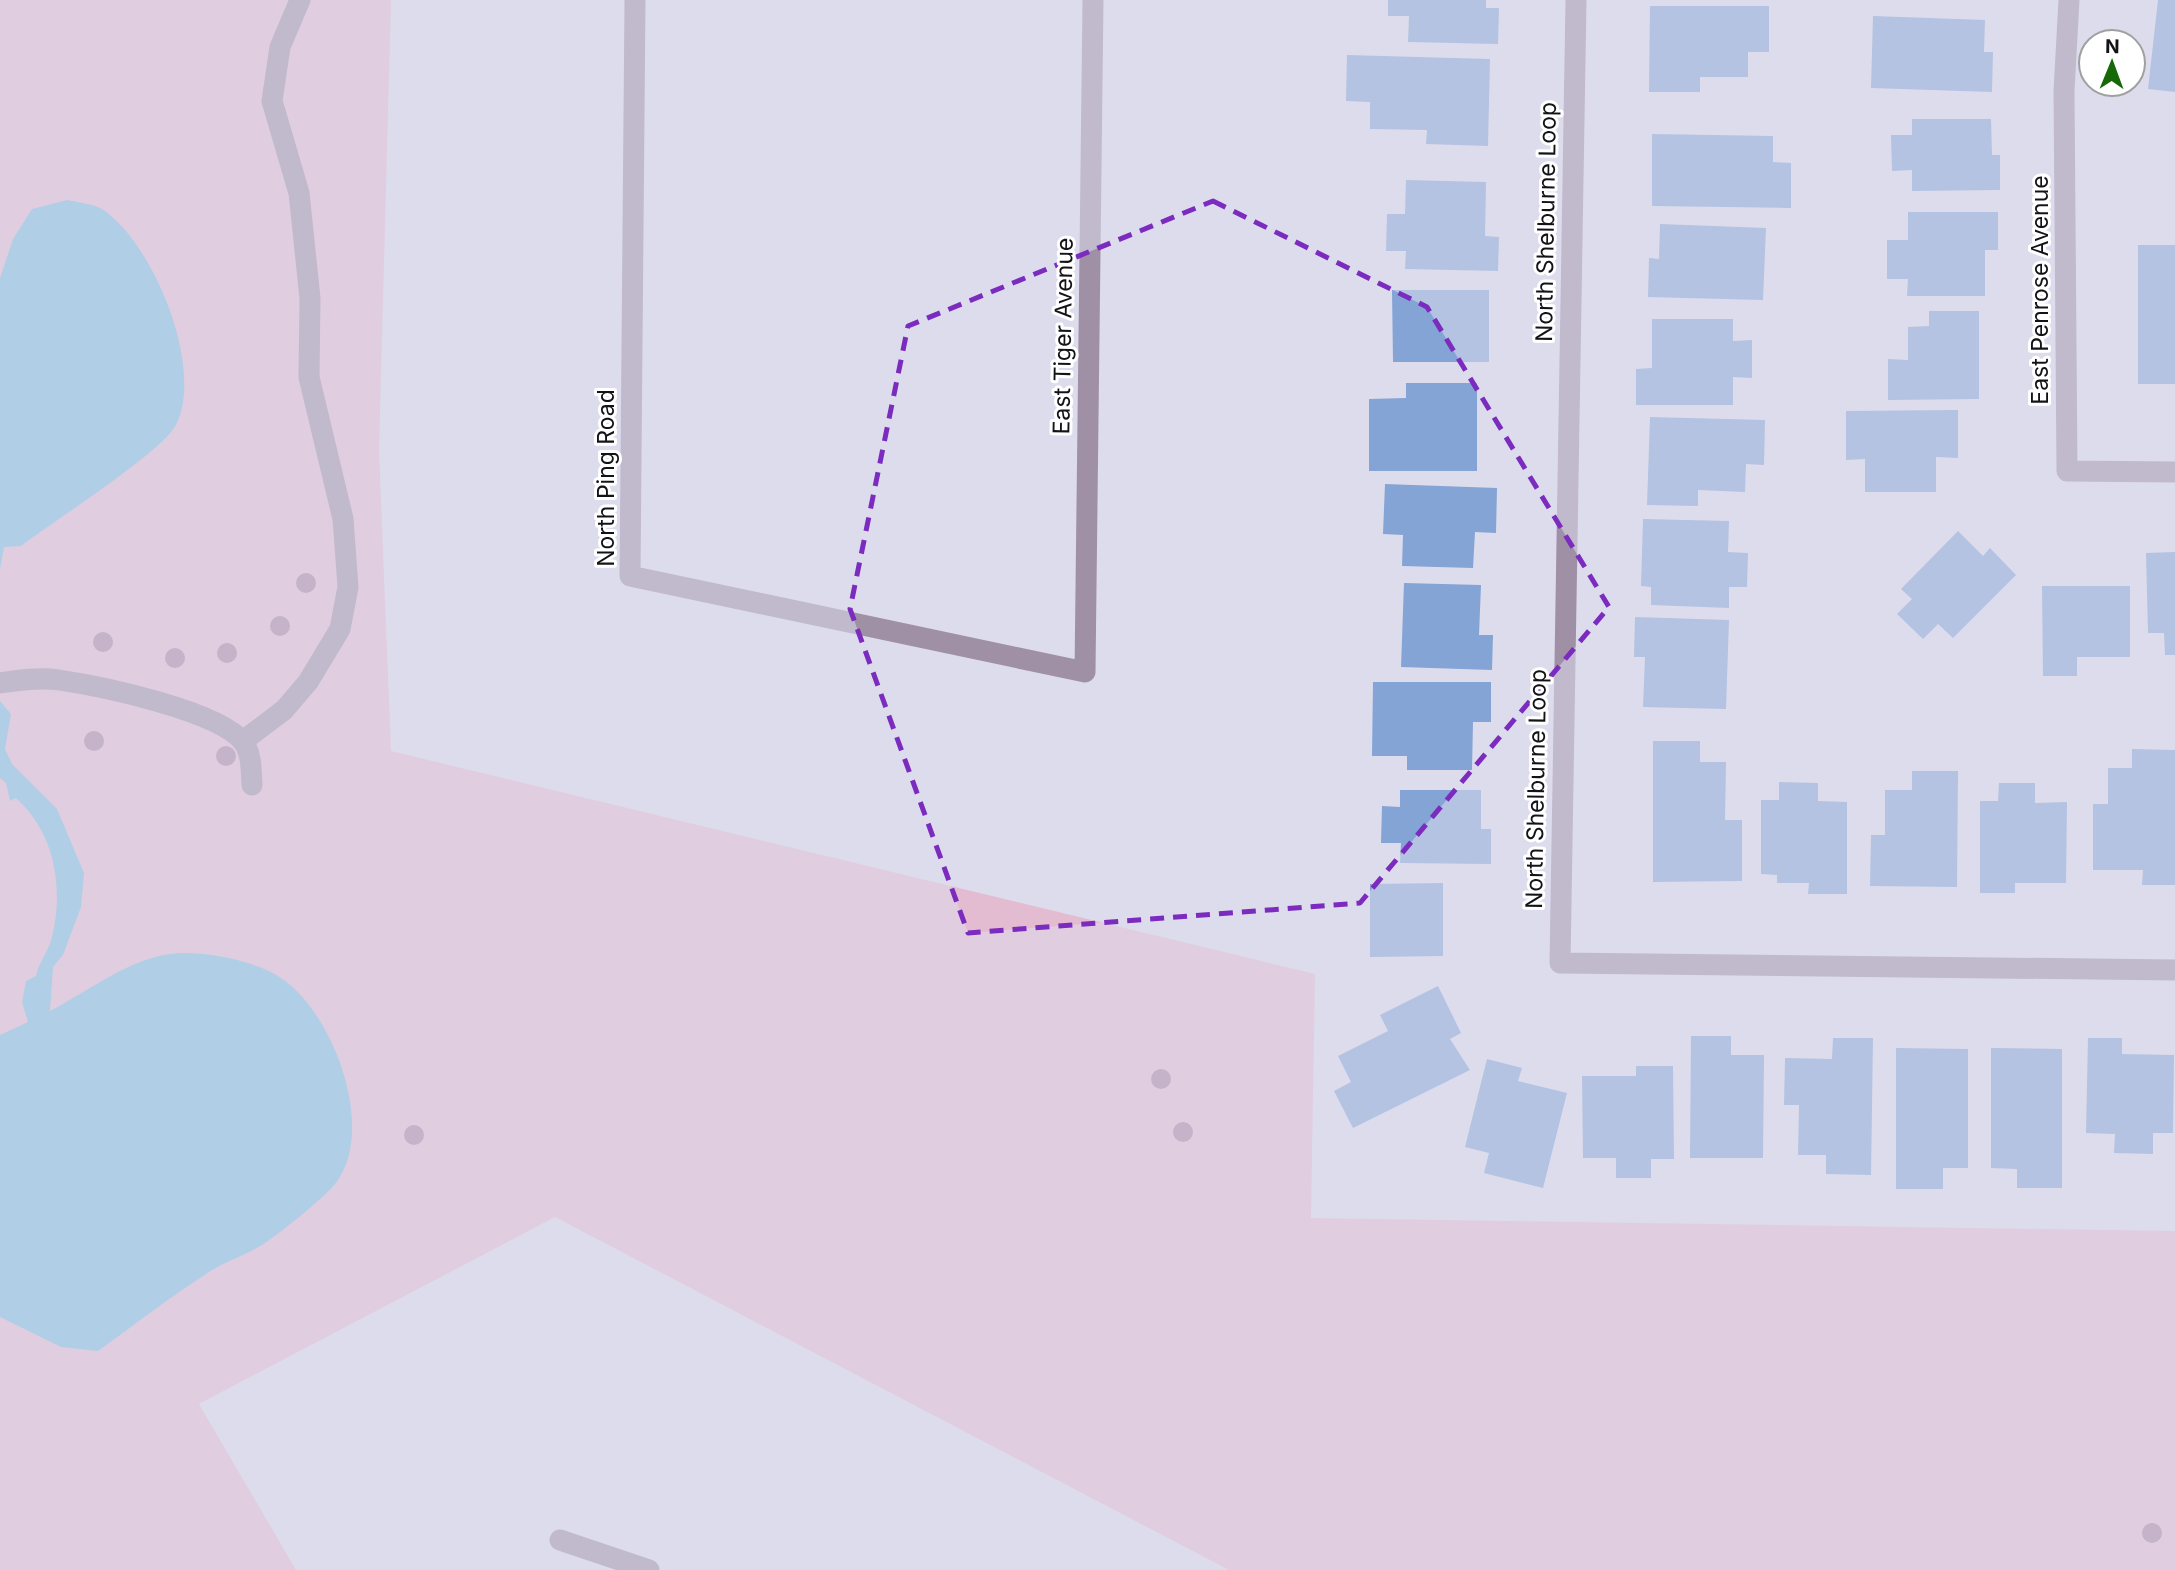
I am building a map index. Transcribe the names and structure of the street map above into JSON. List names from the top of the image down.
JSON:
{
  "streets": {
    "street": [
      "North Shelburne Loop",
      "East Penrose Avenue",
      "East Tiger Avenue",
      "North Ping Road"
    ]
  },
  "crossings": [
    ["East Tiger Avenue", "North Ping Road"]
  ],
  "north": "top"
}
